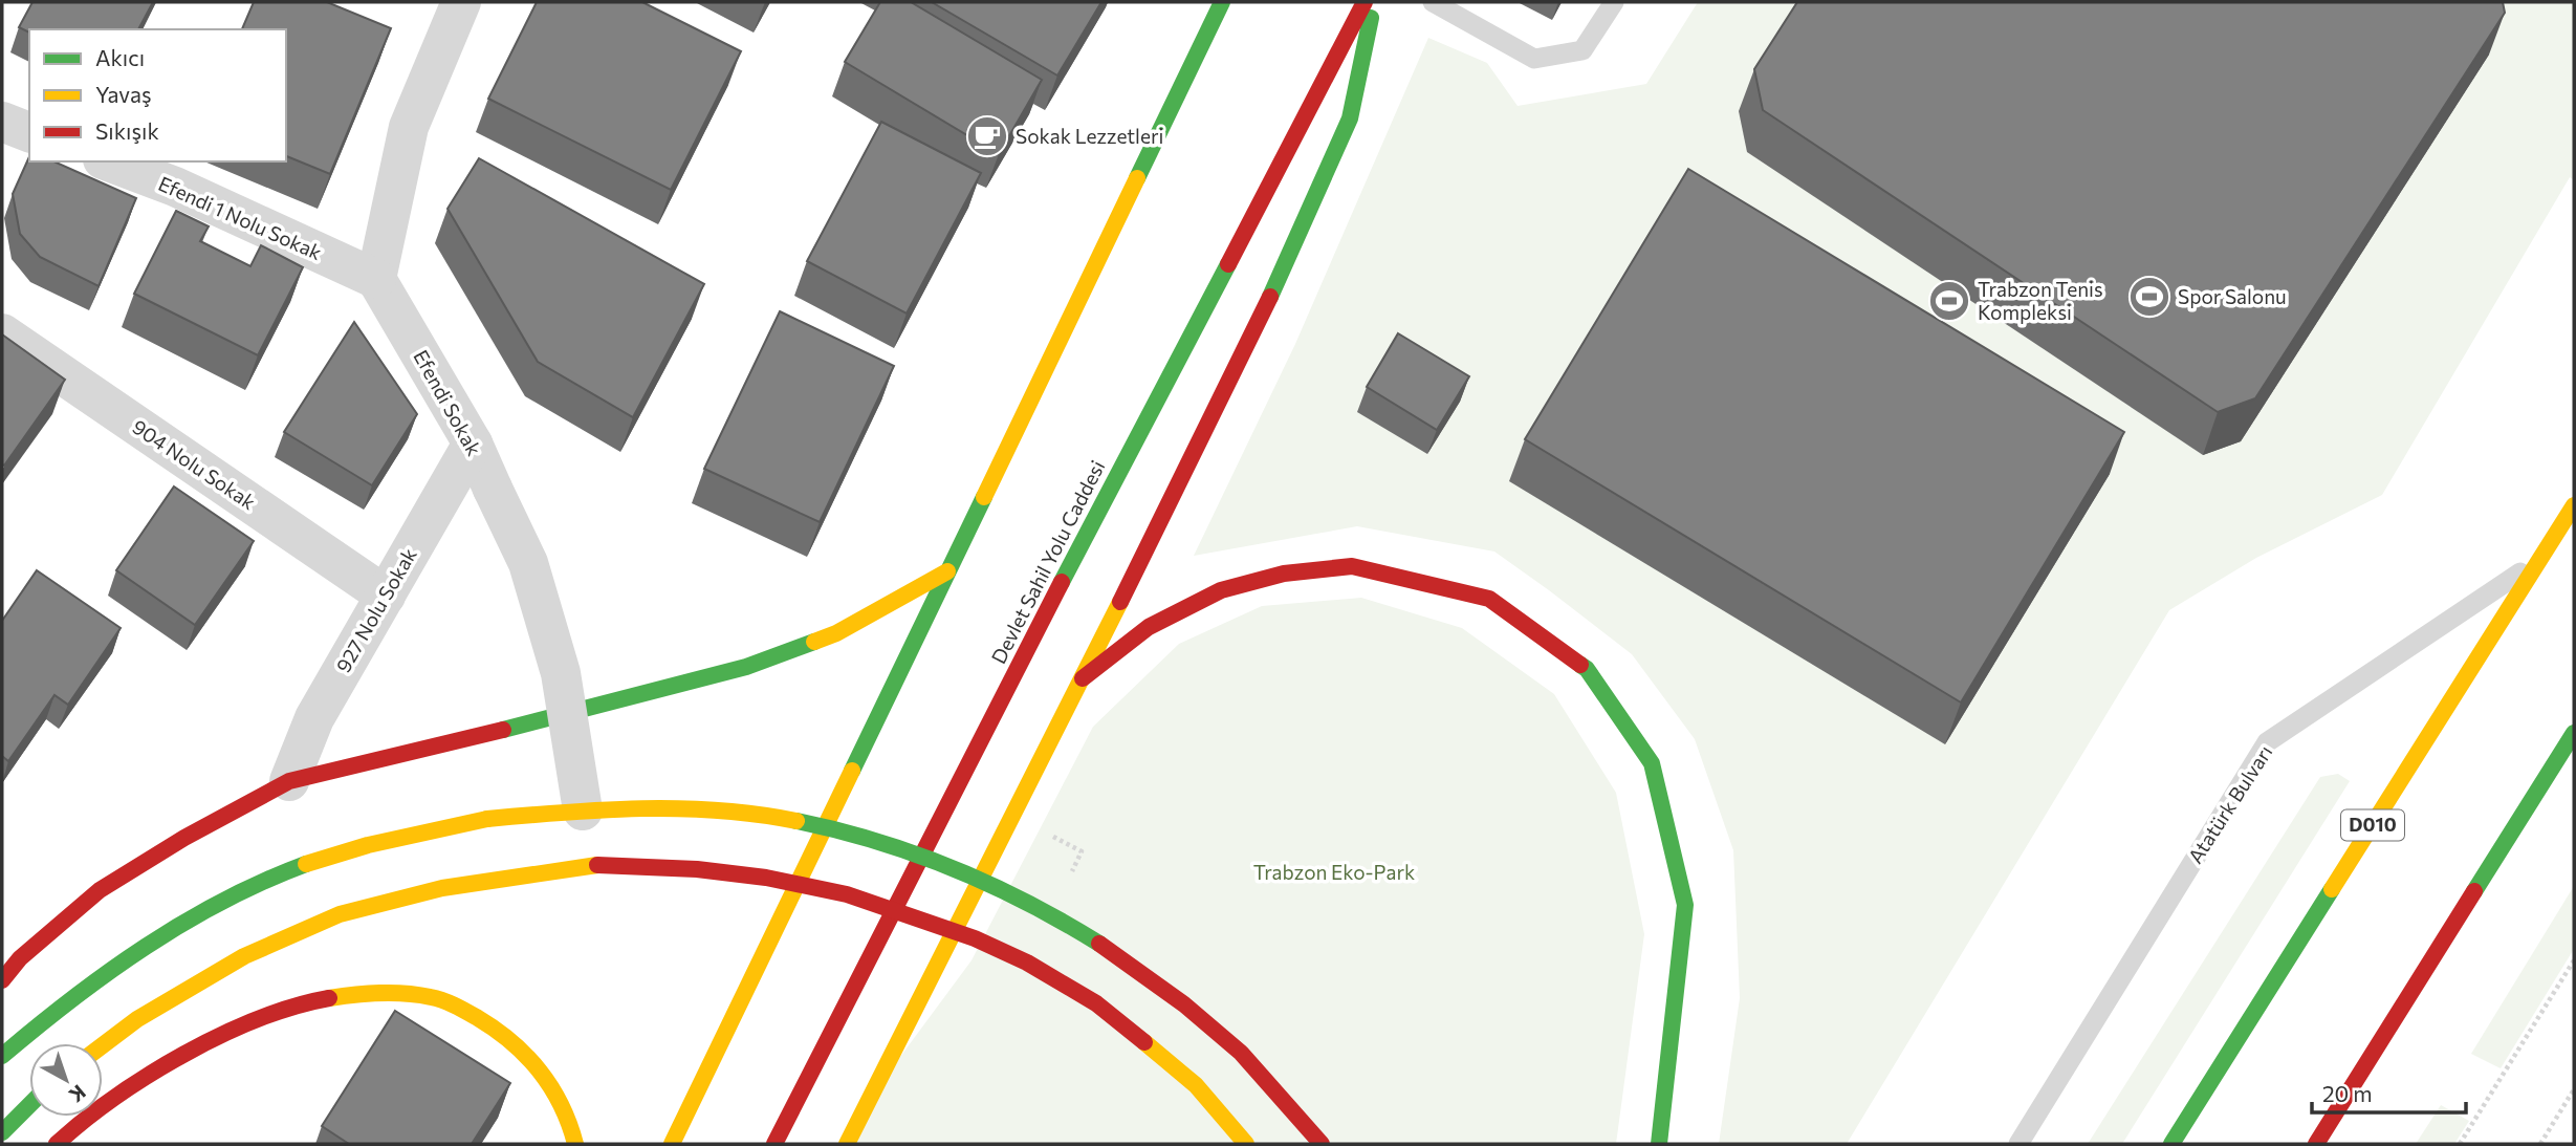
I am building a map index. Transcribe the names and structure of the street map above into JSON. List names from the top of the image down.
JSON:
{
  "streets": {
    "main road": ["Devlet Sahil Yolu Caddesi", "Atatürk Bulvarı", "D010"],
    "street": [
      "Efendi 1 Nolu Sokak",
      "Efendi Sokak",
      "904 Nolu Sokak",
      "927 Nolu Sokak"
    ]
  },
  "crossings": [
    ["Efendi 1 Nolu Sokak", "Efendi Sokak"],
    ["Efendi Sokak", "927 Nolu Sokak"],
    ["904 Nolu Sokak", "927 Nolu Sokak"]
  ],
  "parks": ["Trabzon Eko-Park"],
  "places": {
    "cafe": ["Sokak Lezzetleri"],
    "sports": ["Spor Salonu", "Trabzon Tenis Kompleksi"]
  },
  "legend": ["Akıcı", "Yavaş", "Sıkışık"],
  "scale_bar": "20 m",
  "north": "bottom right"
}
